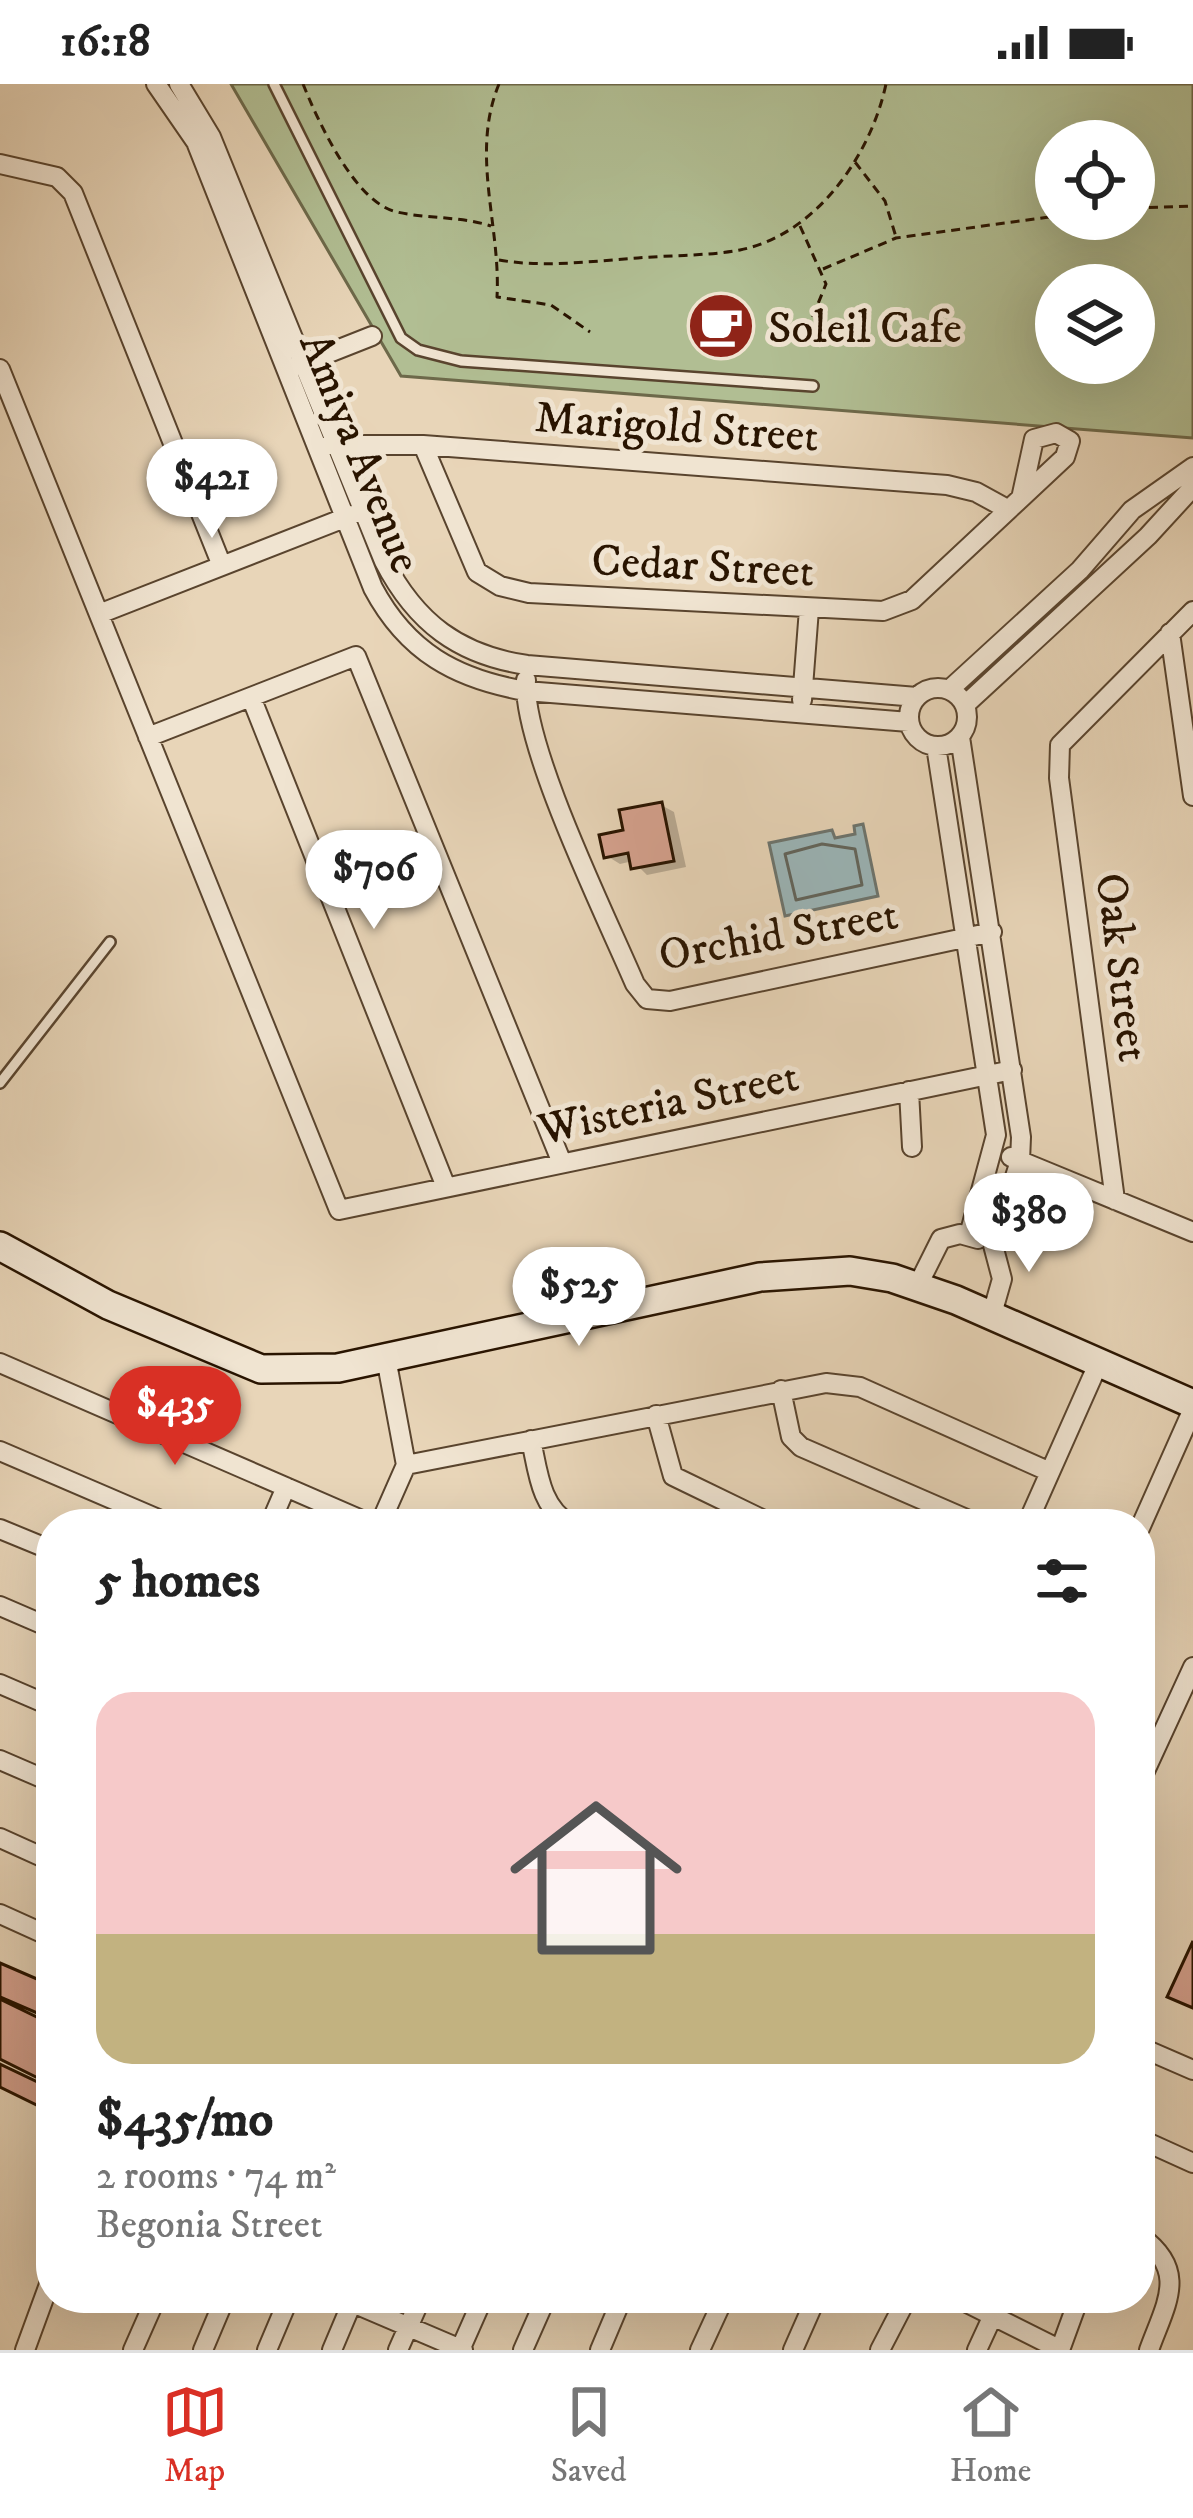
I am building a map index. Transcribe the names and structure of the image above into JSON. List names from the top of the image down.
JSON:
{
  "streets": {
    "street": [
      "Marigold Street",
      "Amiya Avenue",
      "Cedar Street",
      "Orchid Street",
      "Oak Street",
      "Wisteria Street"
    ]
  },
  "crossings": [
    ["Marigold Street", "Amiya Avenue"],
    ["Marigold Street", "Cedar Street"],
    ["Amiya Avenue", "Orchid Street"]
  ],
  "places": {
    "cafe": ["Soleil Cafe"]
  },
  "page": {
    "status": "16:18",
    "price": [
      "$421",
      "$706",
      "$380",
      "$525",
      "$435"
    ],
    "heading": "5 homes",
    "list": [
      {
        "name": "$435/mo",
        "note": "2 rooms · 74 m² · Begonia Street"
      }
    ],
    "tabs": ["Map", "Saved", "Home"]
  }
}
